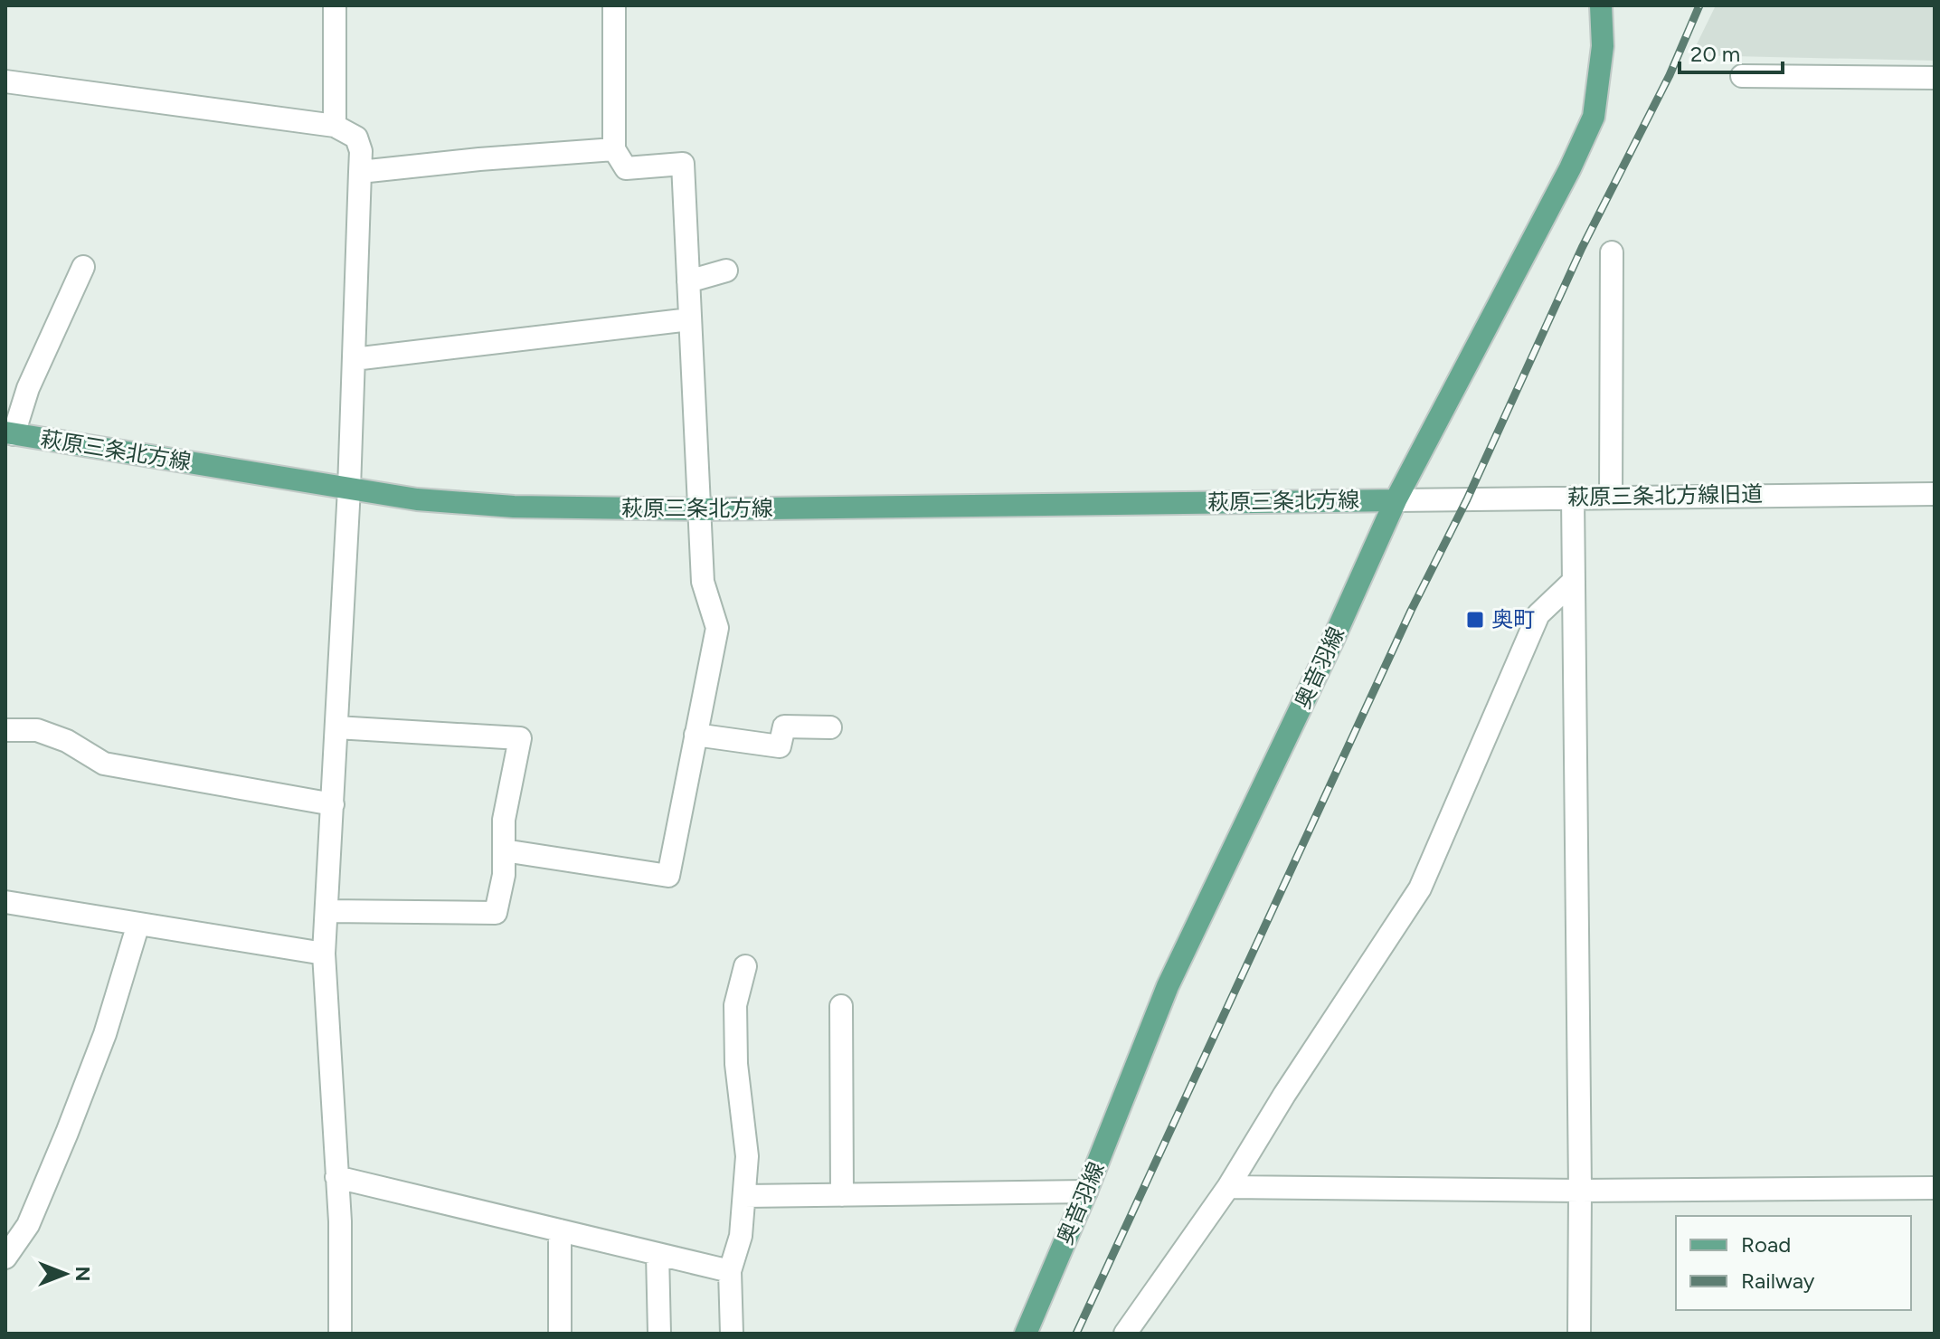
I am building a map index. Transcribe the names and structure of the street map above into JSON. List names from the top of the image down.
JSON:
{
  "streets": {
    "main road": ["萩原三条北方線", "奥音羽線"],
    "street": ["萩原三条北方線旧道"]
  },
  "crossings": [
    ["萩原三条北方線", "萩原三条北方線旧道"],
    ["萩原三条北方線", "奥音羽線"],
    ["萩原三条北方線旧道", "奥音羽線"]
  ],
  "places": {
    "transit": ["奥町"]
  },
  "legend": ["Road", "Railway"],
  "scale_bar": "20 m",
  "north": "right"
}
